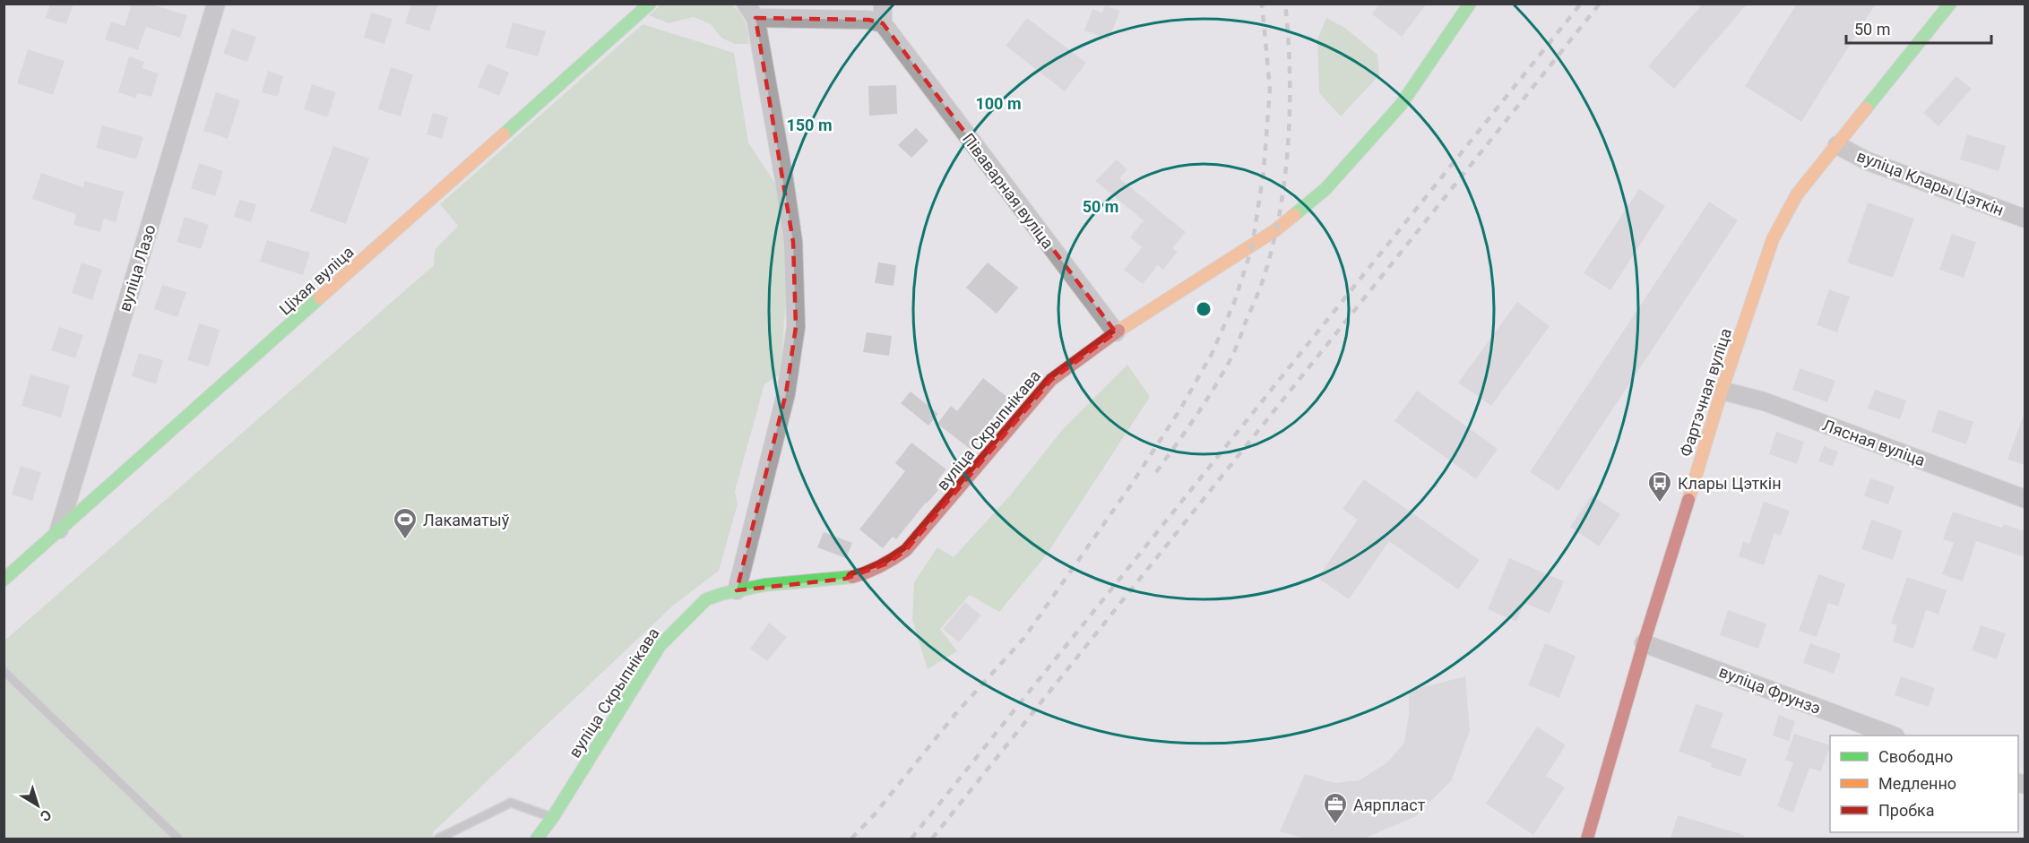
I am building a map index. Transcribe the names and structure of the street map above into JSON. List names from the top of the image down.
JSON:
{
  "streets": {
    "street": [
      "вуліца Клары Цэткін",
      "Піваварная вуліца",
      "вуліца Лазо",
      "Ціхая вуліца",
      "Фартэчная вуліца",
      "вуліца Скрыпнікава",
      "Лясная вуліца",
      "вуліца Фрунзэ"
    ]
  },
  "crossings": [
    ["вуліца Клары Цэткін", "Фартэчная вуліца"],
    ["Піваварная вуліца", "вуліца Скрыпнікава"],
    ["вуліца Лазо", "Ціхая вуліца"],
    ["Фартэчная вуліца", "Лясная вуліца"],
    ["Фартэчная вуліца", "вуліца Фрунзэ"]
  ],
  "places": {
    "bus stop": ["Клары Цэткін"],
    "sports": ["Лакаматыў"],
    "office": ["Аярпласт"]
  },
  "legend": ["Свободно", "Медленно", "Пробка"],
  "scale_bar": "50 m",
  "north": "bottom right",
  "rings": ["100 m", "150 m", "50 m"]
}
